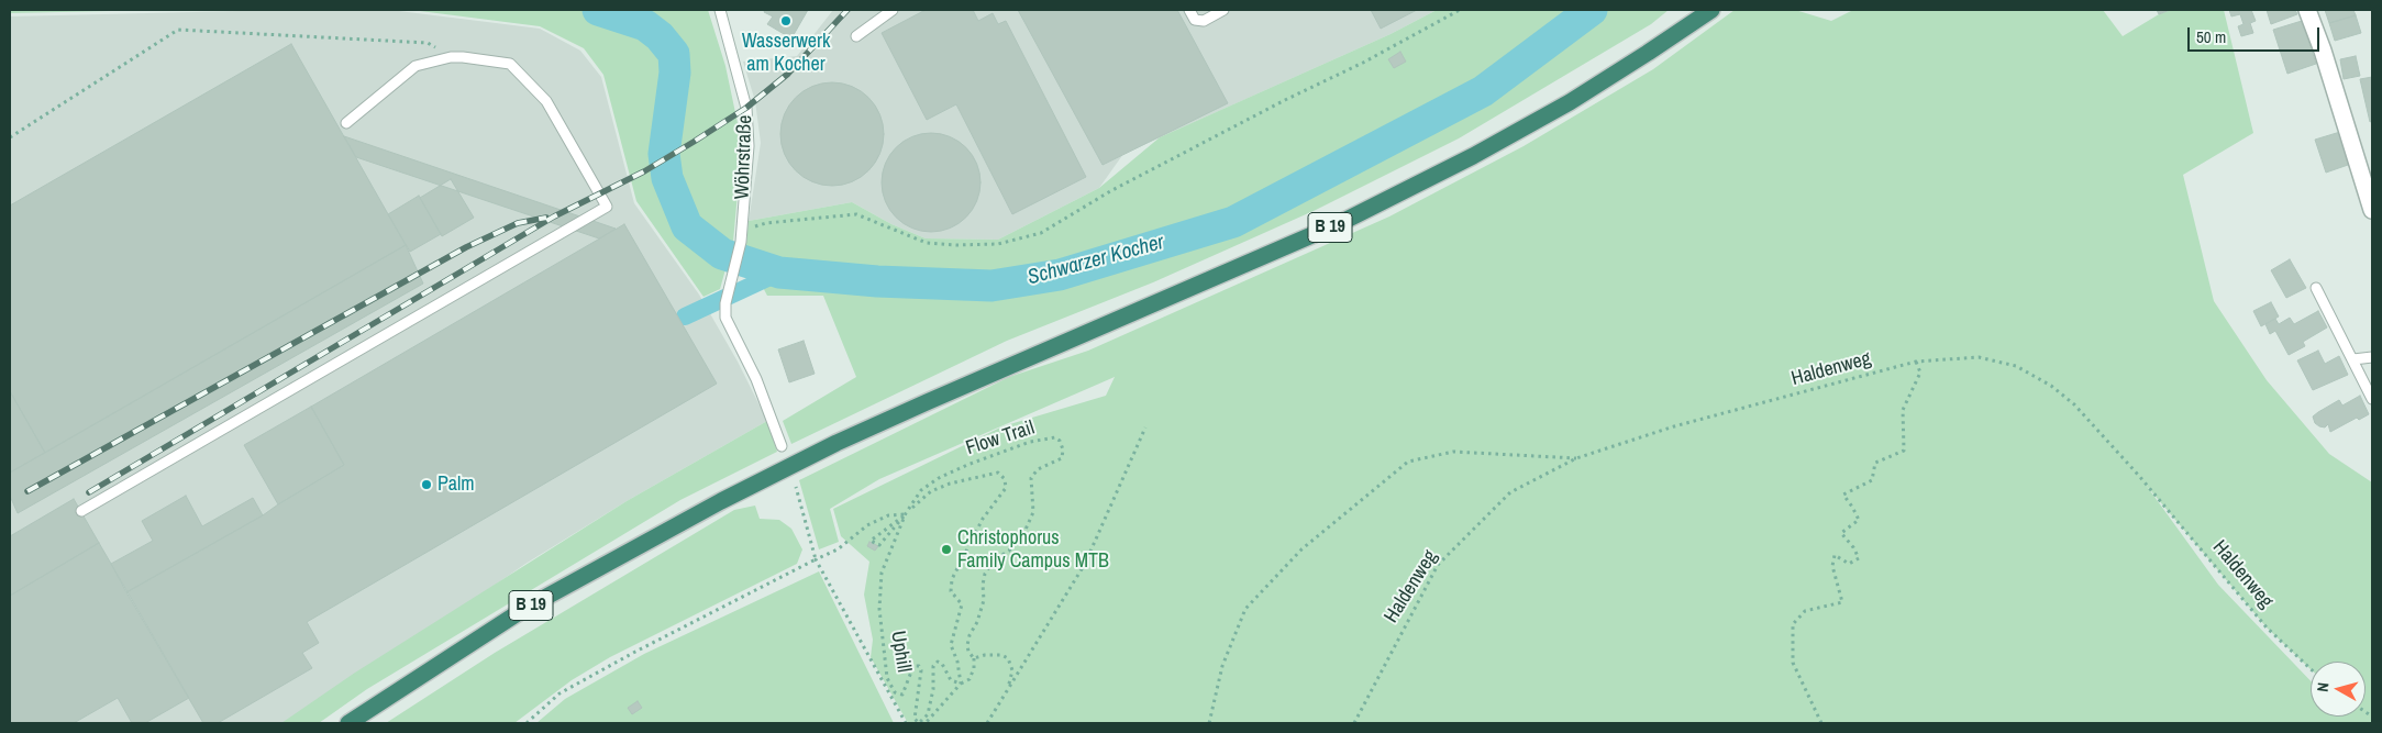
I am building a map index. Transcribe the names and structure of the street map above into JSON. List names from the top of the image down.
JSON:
{
  "streets": {
    "highway": ["B 19"],
    "lane": ["Wöhrstraße"],
    "path": ["Haldenweg", "Flow Trail", "Uphill"]
  },
  "crossings": [
    ["Flow Trail", "Uphill"]
  ],
  "water": ["Schwarzer Kocher"],
  "places": ["Wasserwerk am Kocher", "Palm", "Christophorus Family Campus MTB"],
  "scale_bar": "50 m",
  "north": "left"
}
